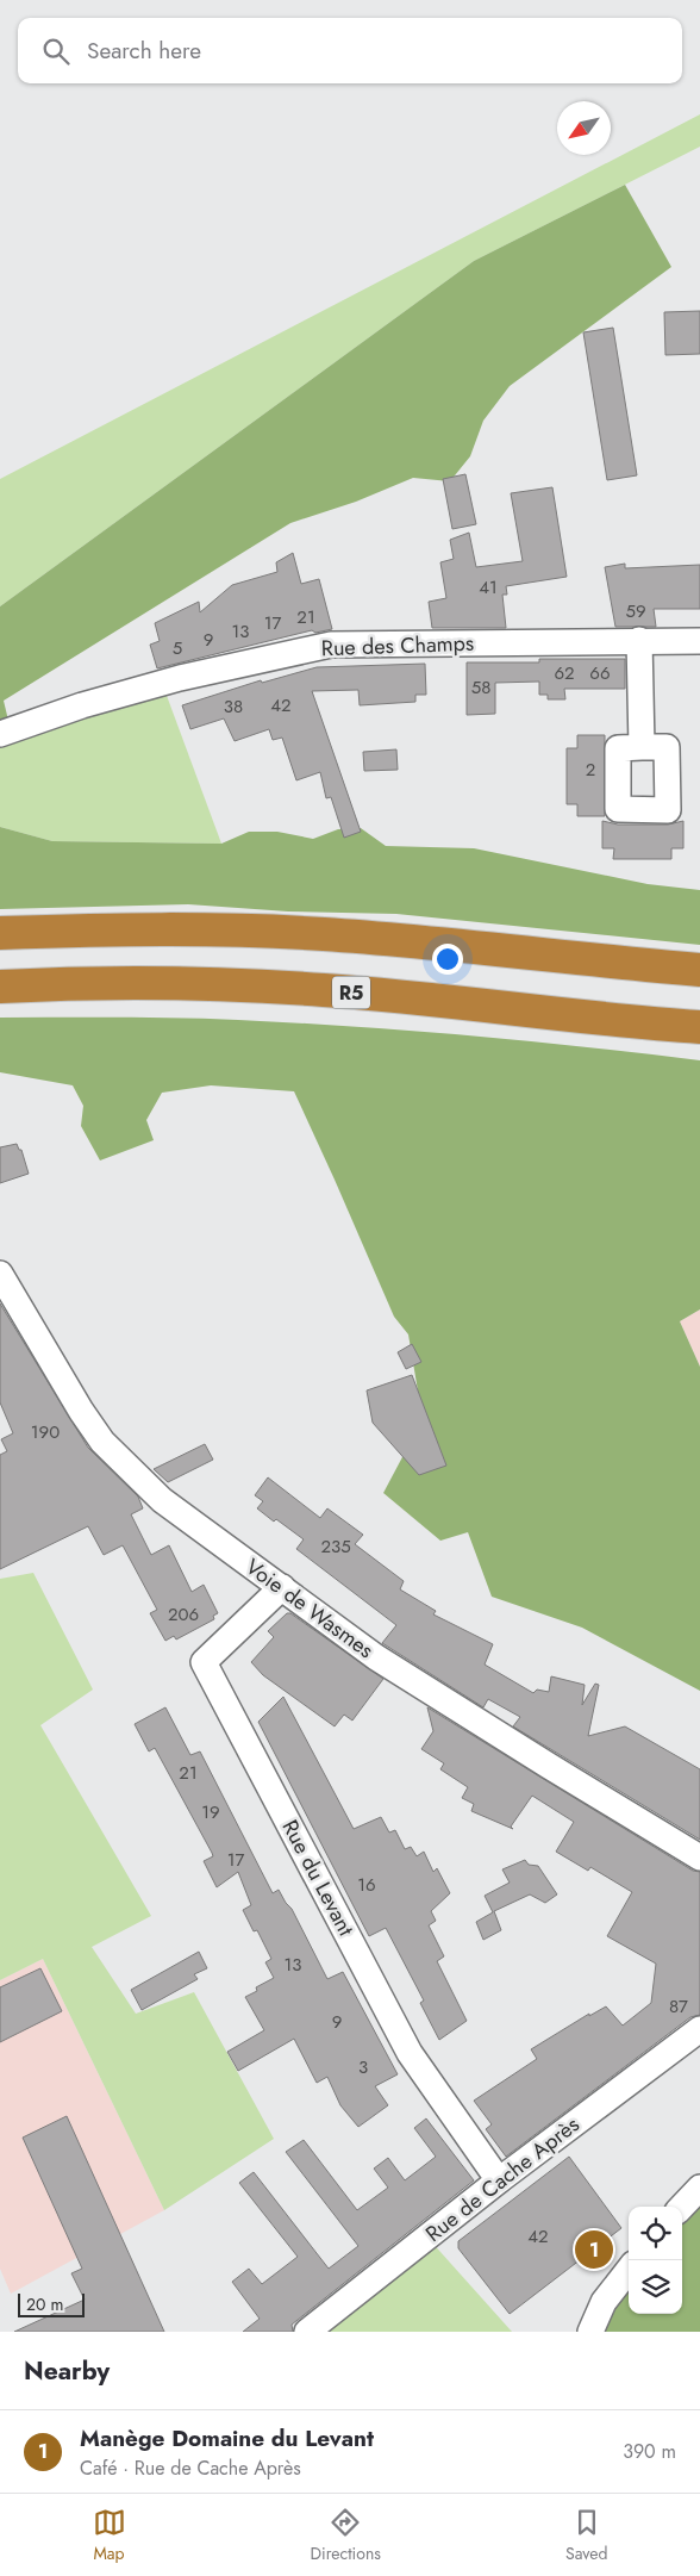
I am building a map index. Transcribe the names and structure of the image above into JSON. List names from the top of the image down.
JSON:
{
  "streets": {
    "highway": ["R5"],
    "street": [
      "Rue des Champs",
      "Voie de Wasmes",
      "Rue du Levant",
      "Rue de Cache Après"
    ]
  },
  "crossings": [
    ["Voie de Wasmes", "Rue du Levant"],
    ["Rue du Levant", "Rue de Cache Après"]
  ],
  "house_numbers": [
    "41",
    "59",
    "21",
    "17",
    "13",
    "9",
    "5",
    "62",
    "66",
    "58",
    "42",
    "38",
    "2",
    "190",
    "235",
    "206",
    "21",
    "19",
    "17",
    "16",
    "13",
    "87",
    "9",
    "3",
    "42"
  ],
  "scale_bar": "20 m",
  "north": "bottom left",
  "page": {
    "search": "Search here",
    "pins": "1",
    "scale": "20 m",
    "heading": "Nearby",
    "list": [
      {
        "mark": "1",
        "name": "Manège Domaine du Levant",
        "note": "Café · Rue de Cache Après",
        "value": "390 m"
      }
    ],
    "nav": ["Map", "Directions", "Saved"]
  }
}
